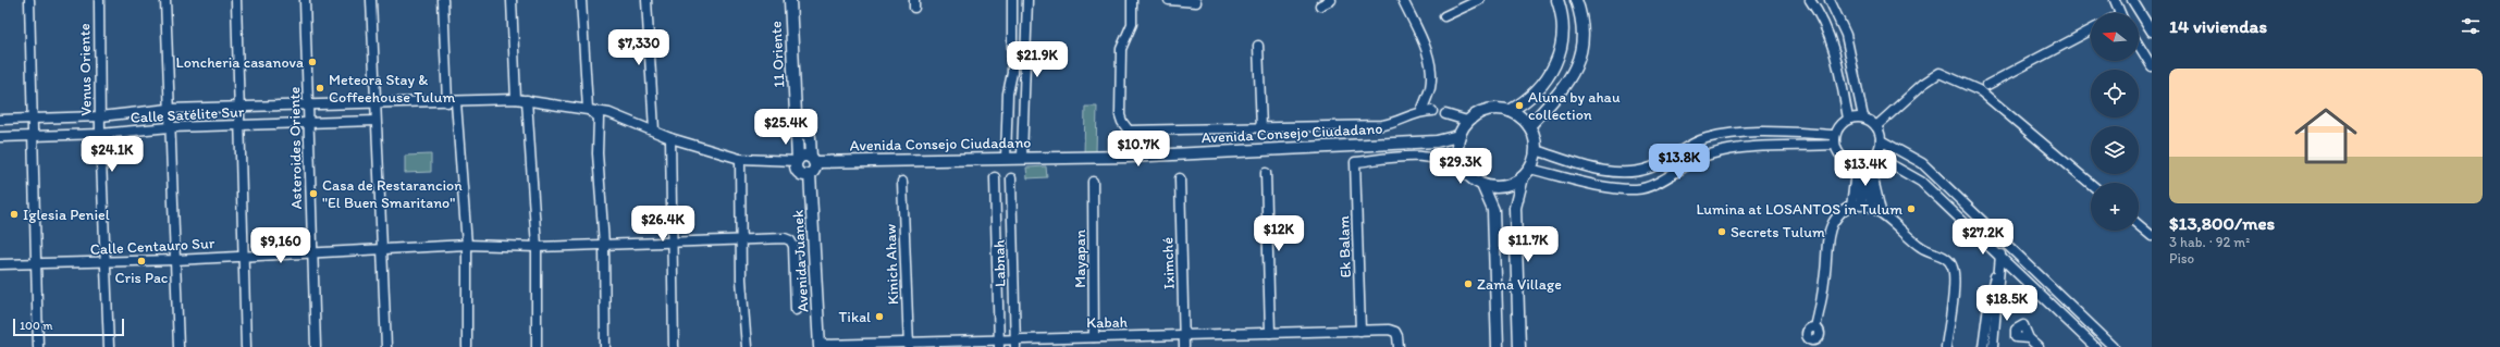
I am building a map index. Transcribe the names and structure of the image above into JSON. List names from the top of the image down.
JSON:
{
  "streets": {
    "street": [
      "11 Oriente",
      "Venus Oriente",
      "Calle Satélite Sur",
      "Avenida Consejo Ciudadano",
      "Asteroides Oriente",
      "Calle Centauro Sur",
      "Ek Balam",
      "Mayapan",
      "Avenida Juanek",
      "Labnah",
      "Iximché",
      "Kinich Ahaw",
      "Kabah"
    ]
  },
  "crossings": [
    ["11 Oriente", "Calle Satélite Sur"],
    ["11 Oriente", "Avenida Consejo Ciudadano"],
    ["11 Oriente", "Avenida Juanek"],
    ["Venus Oriente", "Calle Satélite Sur"],
    ["Venus Oriente", "Calle Centauro Sur"],
    ["Calle Satélite Sur", "Avenida Consejo Ciudadano"],
    ["Calle Satélite Sur", "Asteroides Oriente"],
    ["Calle Satélite Sur", "Avenida Juanek"],
    ["Avenida Consejo Ciudadano", "Ek Balam"],
    ["Avenida Consejo Ciudadano", "Avenida Juanek"],
    ["Asteroides Oriente", "Calle Centauro Sur"],
    ["Ek Balam", "Kabah"],
    ["Mayapan", "Kabah"],
    ["Avenida Juanek", "Kabah"],
    ["Labnah", "Kabah"],
    ["Iximché", "Kabah"],
    ["Kinich Ahaw", "Kabah"]
  ],
  "places": [
    "Loncheria casanova",
    "Meteora Stay & Coffeehouse Tulum",
    "Aluna by ahau collection",
    "Casa de Restarancion \"El Buen Smaritano\"",
    "Lumina at LOSANTOS in Tulum",
    "Iglesia Peniel",
    "Secrets Tulum",
    "Cris Pac",
    "Zama Village",
    "Tikal"
  ],
  "scale_bar": "100 m",
  "north": "left",
  "page": {
    "heading": "14 viviendas",
    "map_buttons": "+",
    "price": [
      "$7,330",
      "$21.9K",
      "$25.4K",
      "$10.7K",
      "$24.1K",
      "$13.8K",
      "$29.3K",
      "$13.4K",
      "$26.4K",
      "$12K",
      "$27.2K",
      "$11.7K",
      "$9,160",
      "$18.5K"
    ],
    "list": [
      {
        "name": "$13,800/mes",
        "note": "3 hab. · 92 m² · Piso"
      }
    ],
    "scale": "100 m"
  }
}
